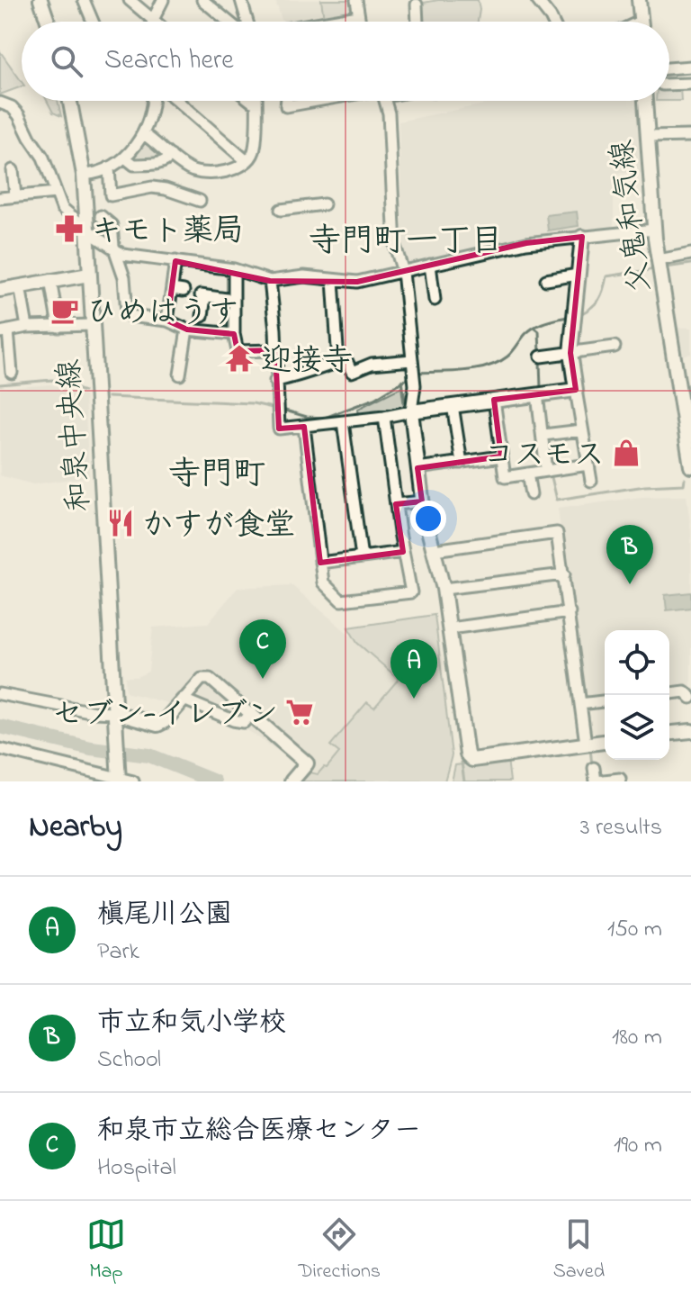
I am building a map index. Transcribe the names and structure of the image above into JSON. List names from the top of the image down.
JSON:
{
  "streets": {
    "street": ["父鬼和気線", "和泉中央線"]
  },
  "districts": ["寺門町一丁目", "寺門町"],
  "places": {
    "pharmacy": ["キモト薬局"],
    "cafe": ["ひめはうす"],
    "temple": ["迎接寺"],
    "shop": ["コスモス"],
    "restaurant": ["かすが食堂"],
    "supermarket": ["セブン-イレブン"]
  },
  "page": {
    "search": "Search here",
    "pins": ["B", "C", "A"],
    "heading": ["Nearby", "3 results"],
    "list": [
      {
        "mark": "A",
        "name": "槇尾川公園",
        "note": "Park",
        "value": "150 m"
      },
      {
        "mark": "B",
        "name": "市立和気小学校",
        "note": "School",
        "value": "180 m"
      },
      {
        "mark": "C",
        "name": "和泉市立総合医療センター",
        "note": "Hospital",
        "value": "190 m"
      }
    ],
    "nav": ["Map", "Directions", "Saved"]
  }
}
